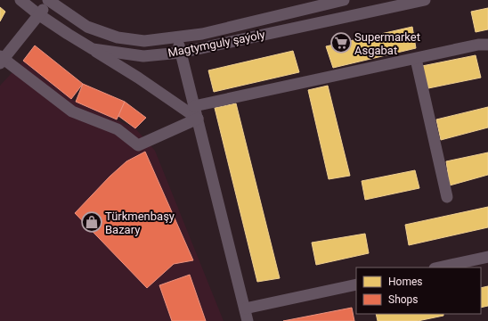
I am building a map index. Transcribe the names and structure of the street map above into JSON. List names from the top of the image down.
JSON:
{
  "streets": {
    "street": ["Magtymguly şaýoly"]
  },
  "places": {
    "supermarket": ["Supermarket Asgabat"],
    "shop": ["Türkmenbaşy Bazary"]
  },
  "legend": ["Homes", "Shops"]
}
